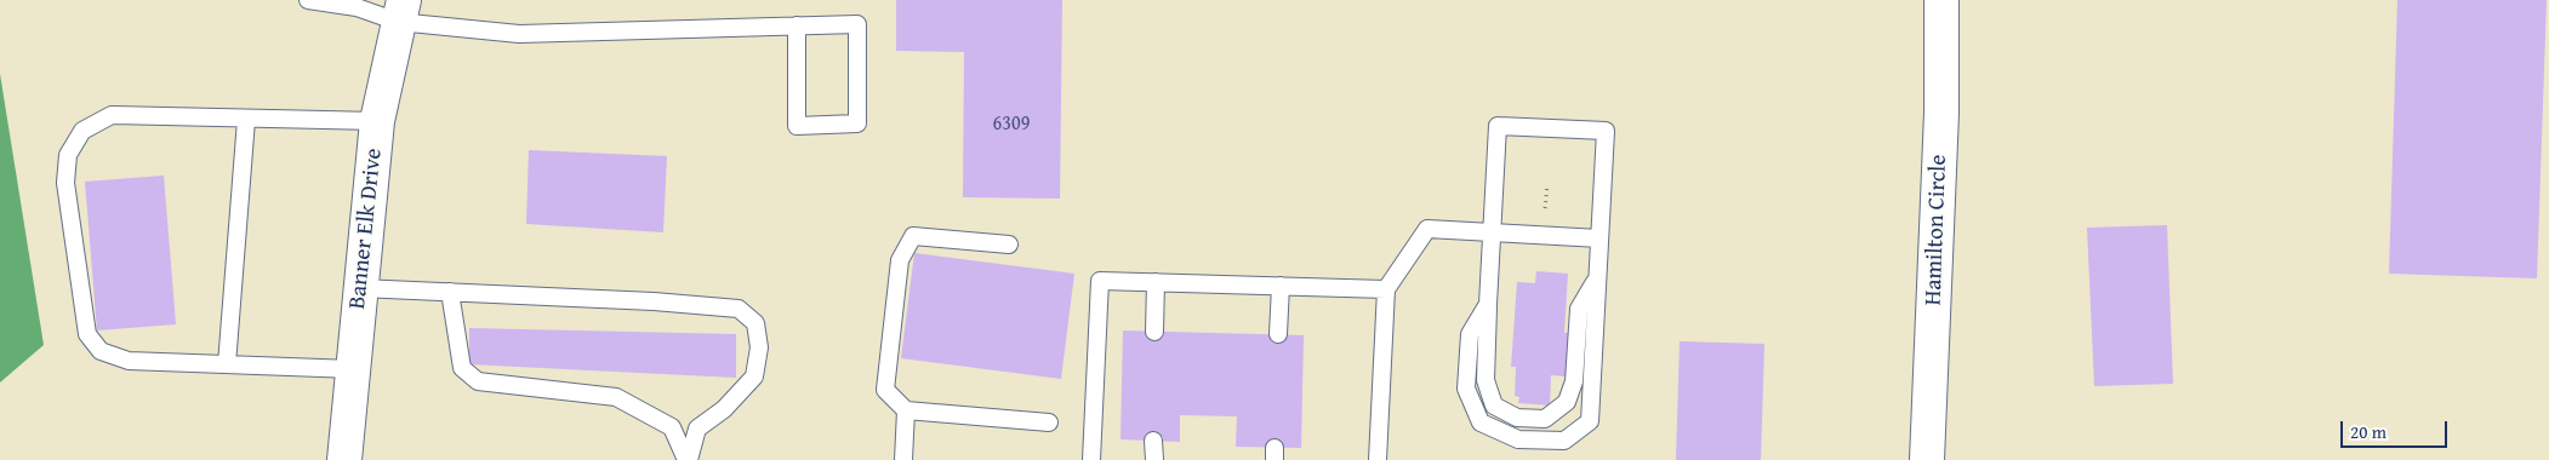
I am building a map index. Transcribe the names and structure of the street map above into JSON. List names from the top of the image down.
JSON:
{
  "streets": {
    "street": ["Banner Elk Drive", "Hamilton Circle"]
  },
  "house_numbers": ["6309"],
  "scale_bar": "20 m"
}
